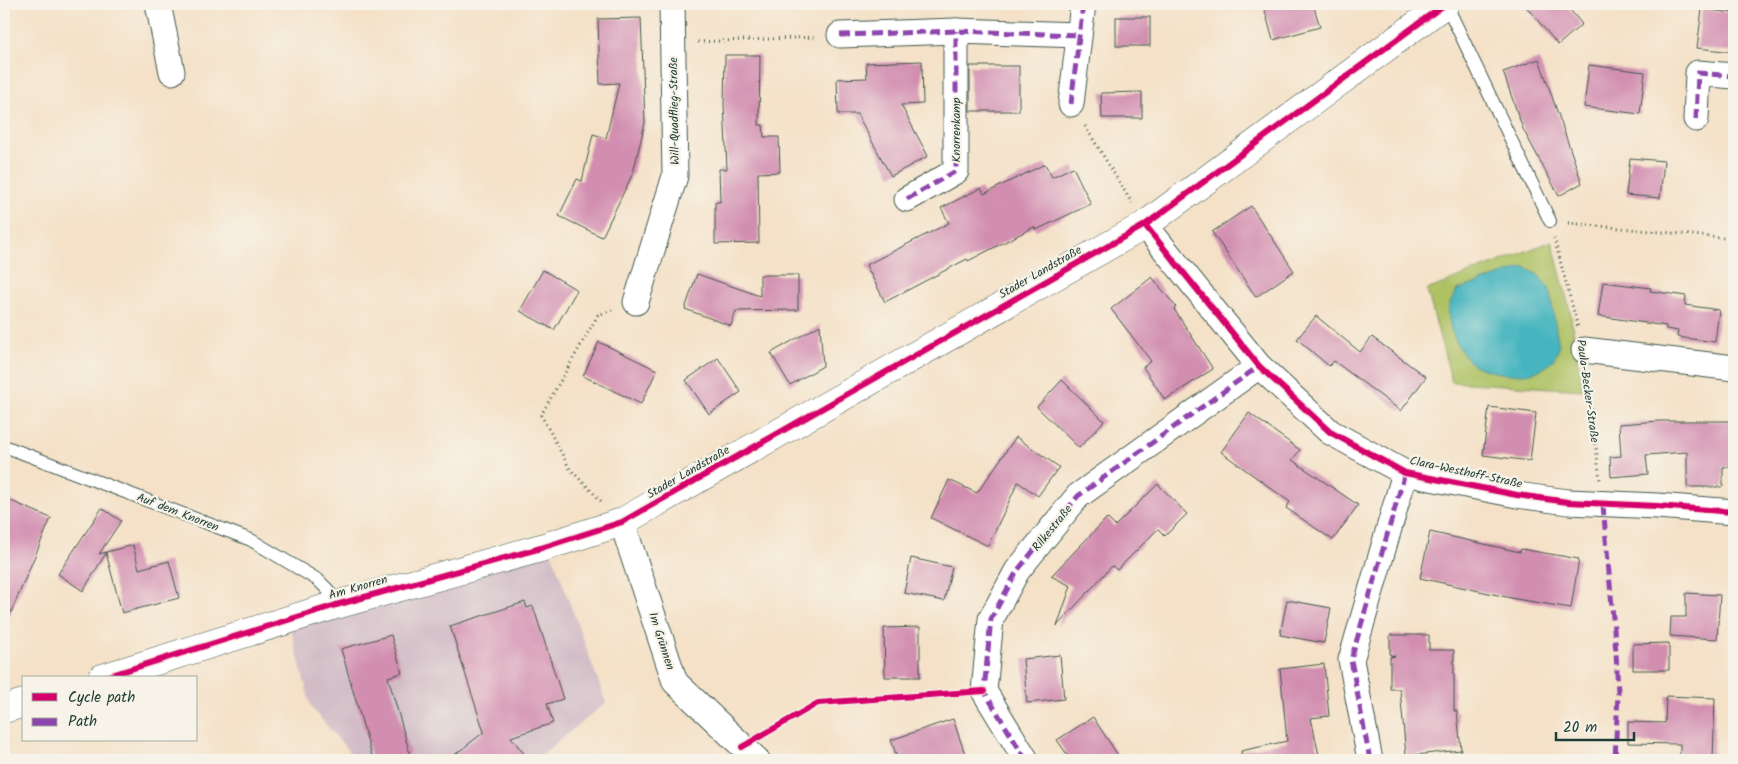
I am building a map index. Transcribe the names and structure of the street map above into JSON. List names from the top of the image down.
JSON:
{
  "streets": {
    "street": [
      "Will-Quadflieg-Straße",
      "Knorrenkamp",
      "Stader Landstraße",
      "Clara-Westhoff-Straße",
      "Rilkestraße",
      "Am Knorren",
      "Im Grünnen"
    ],
    "lane": ["Auf dem Knorren"],
    "path": ["Paula-Becker-Straße"]
  },
  "crossings": [
    ["Stader Landstraße", "Clara-Westhoff-Straße"],
    ["Stader Landstraße", "Am Knorren"],
    ["Stader Landstraße", "Im Grünnen"],
    ["Paula-Becker-Straße", "Clara-Westhoff-Straße"],
    ["Clara-Westhoff-Straße", "Rilkestraße"],
    ["Auf dem Knorren", "Am Knorren"],
    ["Am Knorren", "Im Grünnen"]
  ],
  "legend": ["Cycle path", "Path"],
  "scale_bar": "20 m"
}
